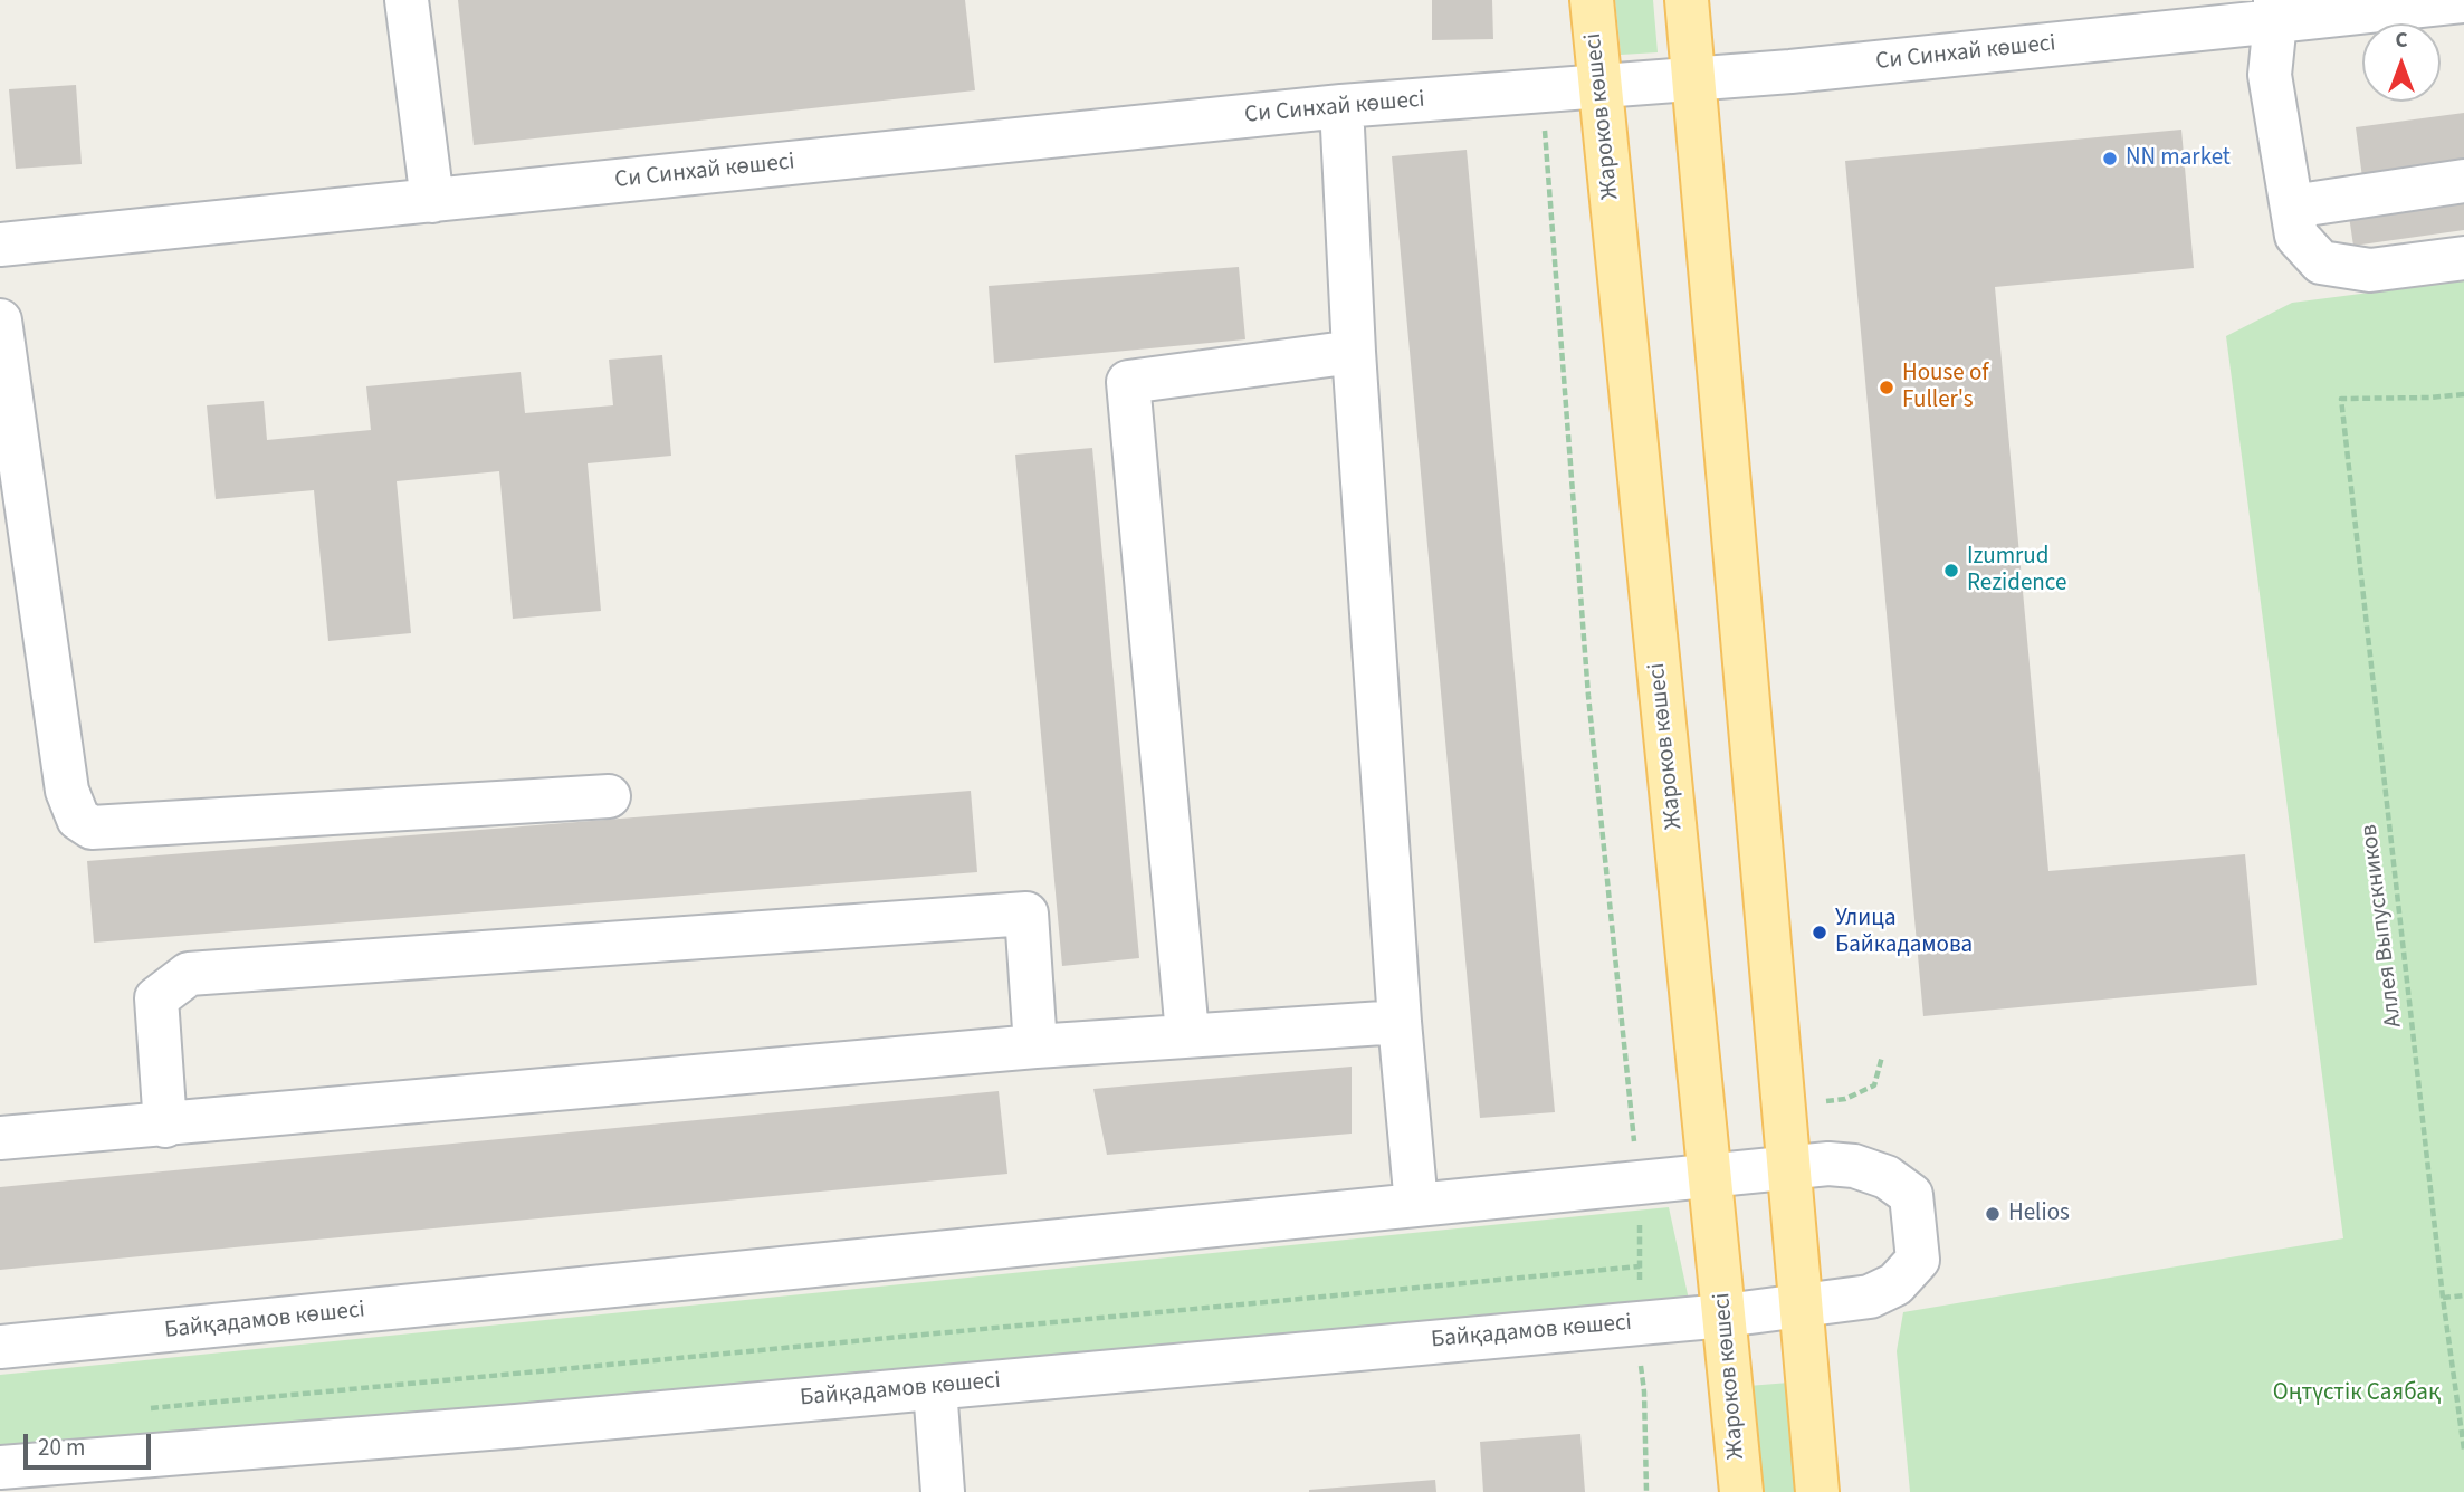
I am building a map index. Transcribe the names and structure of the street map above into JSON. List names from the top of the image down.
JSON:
{
  "streets": {
    "main road": ["Жароков көшесі"],
    "street": ["Си Синхай көшесі", "Байқадамов көшесі"],
    "path": ["Аллея Выпускников"]
  },
  "crossings": [
    ["Си Синхай көшесі", "Жароков көшесі"],
    ["Жароков көшесі", "Байқадамов көшесі"]
  ],
  "parks": ["Оңтүстік Саябақ"],
  "places": [
    "NN market",
    "House of Fuller's",
    "Izumrud Rezidence",
    "Улица Байкадамова",
    "Helios"
  ],
  "scale_bar": "20 m",
  "north": "top"
}
